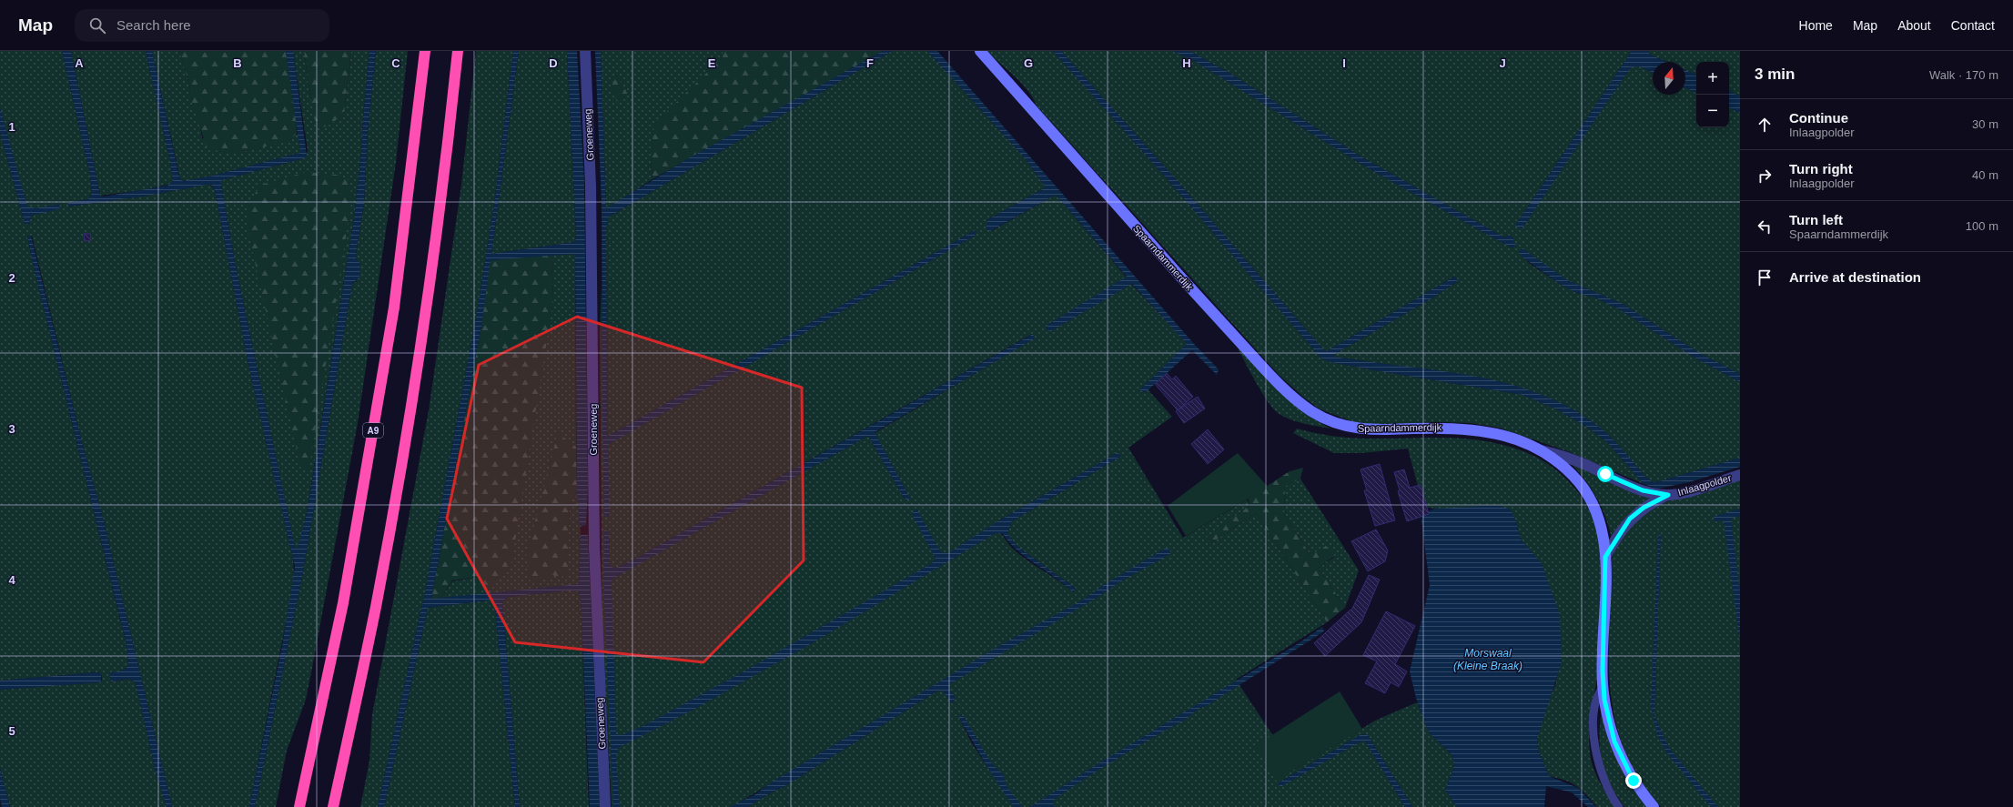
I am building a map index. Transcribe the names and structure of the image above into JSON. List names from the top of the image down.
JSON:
{
  "streets": {
    "highway": ["A9"],
    "street": ["Groeneweg", "Spaarndammerdijk", "Inlaagpolder"]
  },
  "crossings": [
    ["Spaarndammerdijk", "Inlaagpolder"]
  ],
  "water": ["Morswaal (Kleine Braak)"],
  "north": "top",
  "page": {
    "header": "Map",
    "search": "Search here",
    "nav": [
      "Home",
      "Map",
      "About",
      "Contact"
    ],
    "heading": ["3 min", "Walk · 170 m"],
    "map_buttons": ["+", "−"],
    "list": [
      ["Continue", "Inlaagpolder", "30 m"],
      ["Turn right", "Inlaagpolder", "40 m"],
      ["Turn left", "Spaarndammerdijk", "100 m"],
      "Arrive at destination"
    ]
  },
  "grid": {
    "columns": [
      "A",
      "B",
      "C",
      "D",
      "E",
      "F",
      "G",
      "H",
      "I",
      "J"
    ],
    "rows": [
      "1",
      "2",
      "3",
      "4",
      "5"
    ]
  }
}
